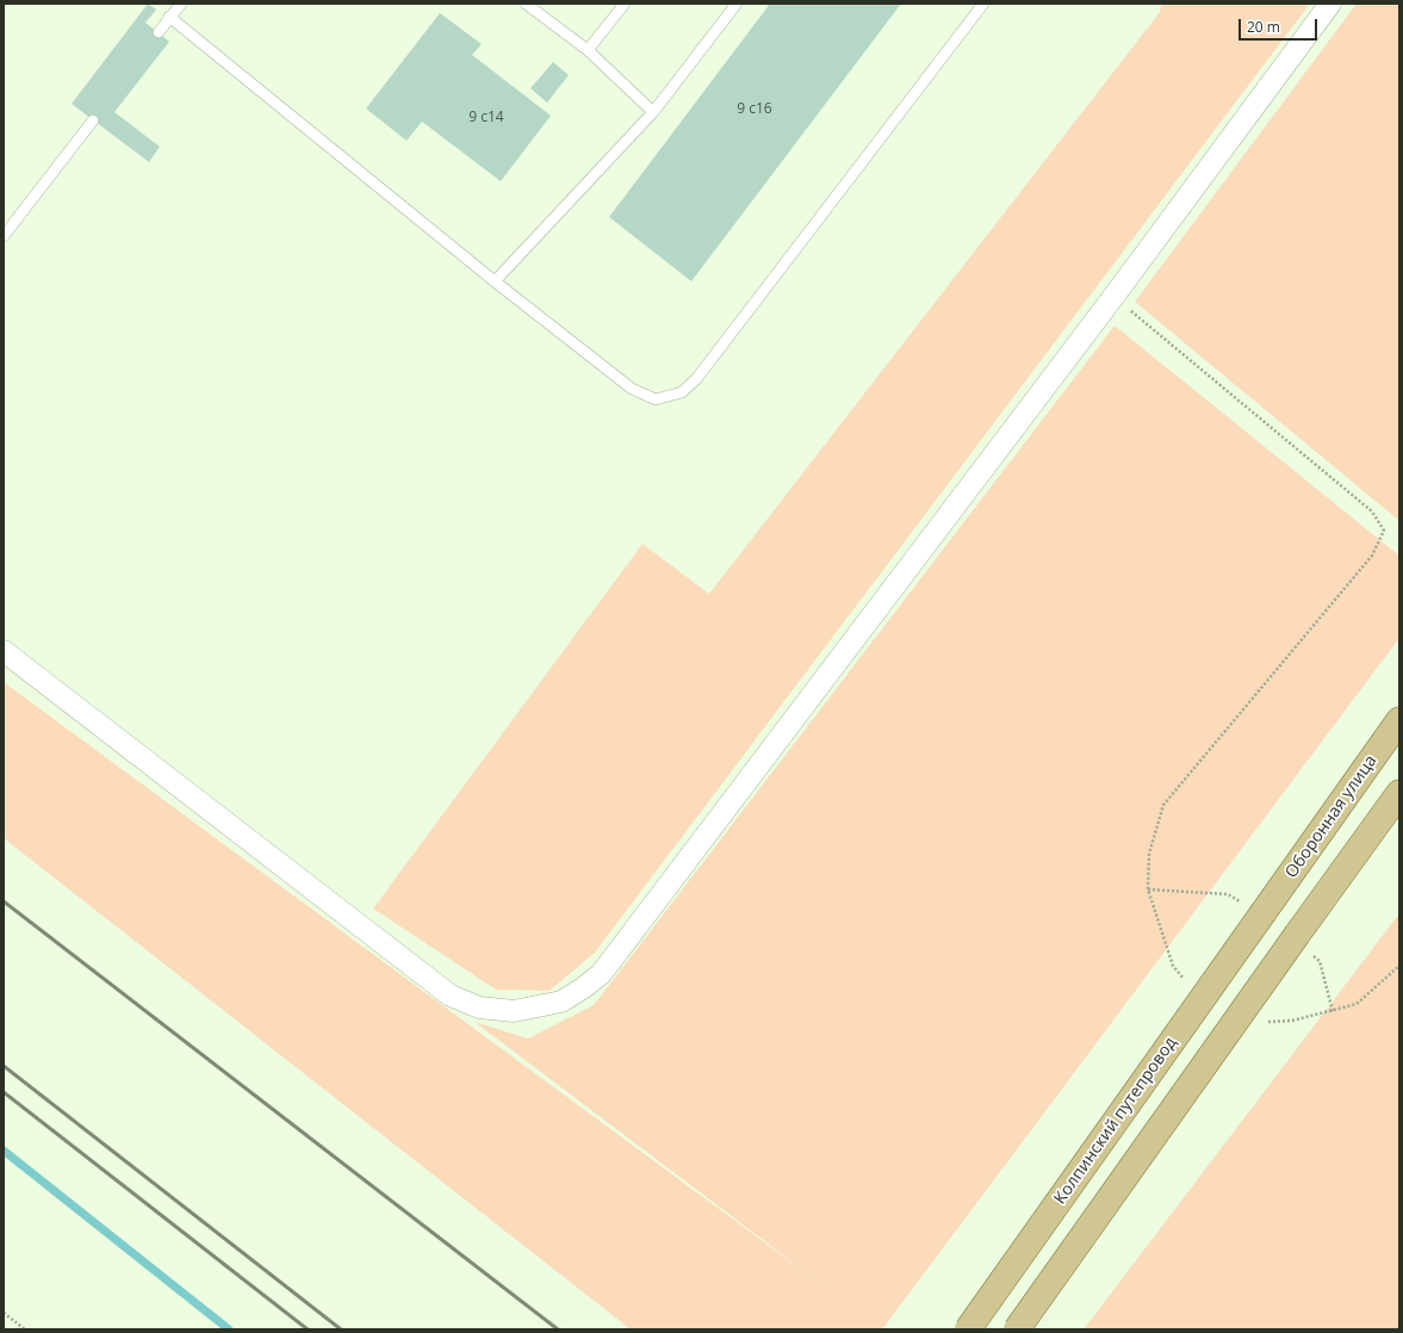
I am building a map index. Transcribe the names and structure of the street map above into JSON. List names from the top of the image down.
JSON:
{
  "streets": {
    "main road": ["Оборонная улица", "Колпинский путепровод"]
  },
  "crossings": [
    ["Оборонная улица", "Колпинский путепровод"]
  ],
  "house_numbers": ["9 с16", "9 с14"],
  "scale_bar": "20 m"
}
